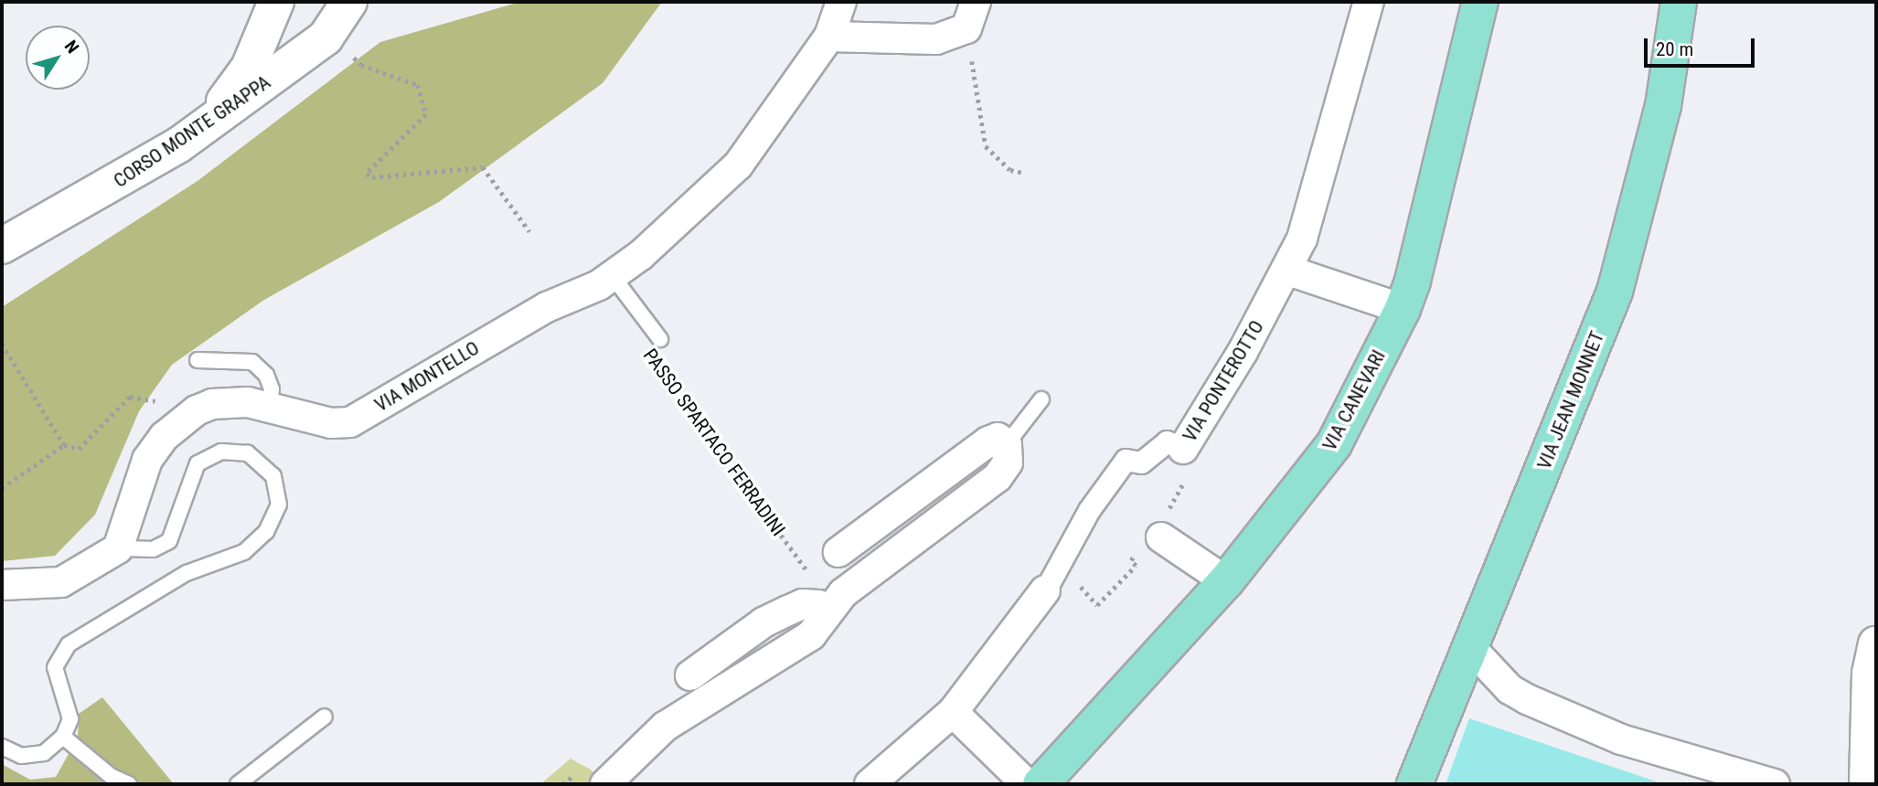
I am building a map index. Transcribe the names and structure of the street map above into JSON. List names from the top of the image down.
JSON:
{
  "streets": {
    "main road": ["VIA CANEVARI", "VIA JEAN MONNET"],
    "street": ["CORSO MONTE GRAPPA", "VIA MONTELLO", "VIA PONTEROTTO"],
    "path": ["PASSO SPARTACO FERRADINI"]
  },
  "scale_bar": "20 m",
  "north": "top right"
}
